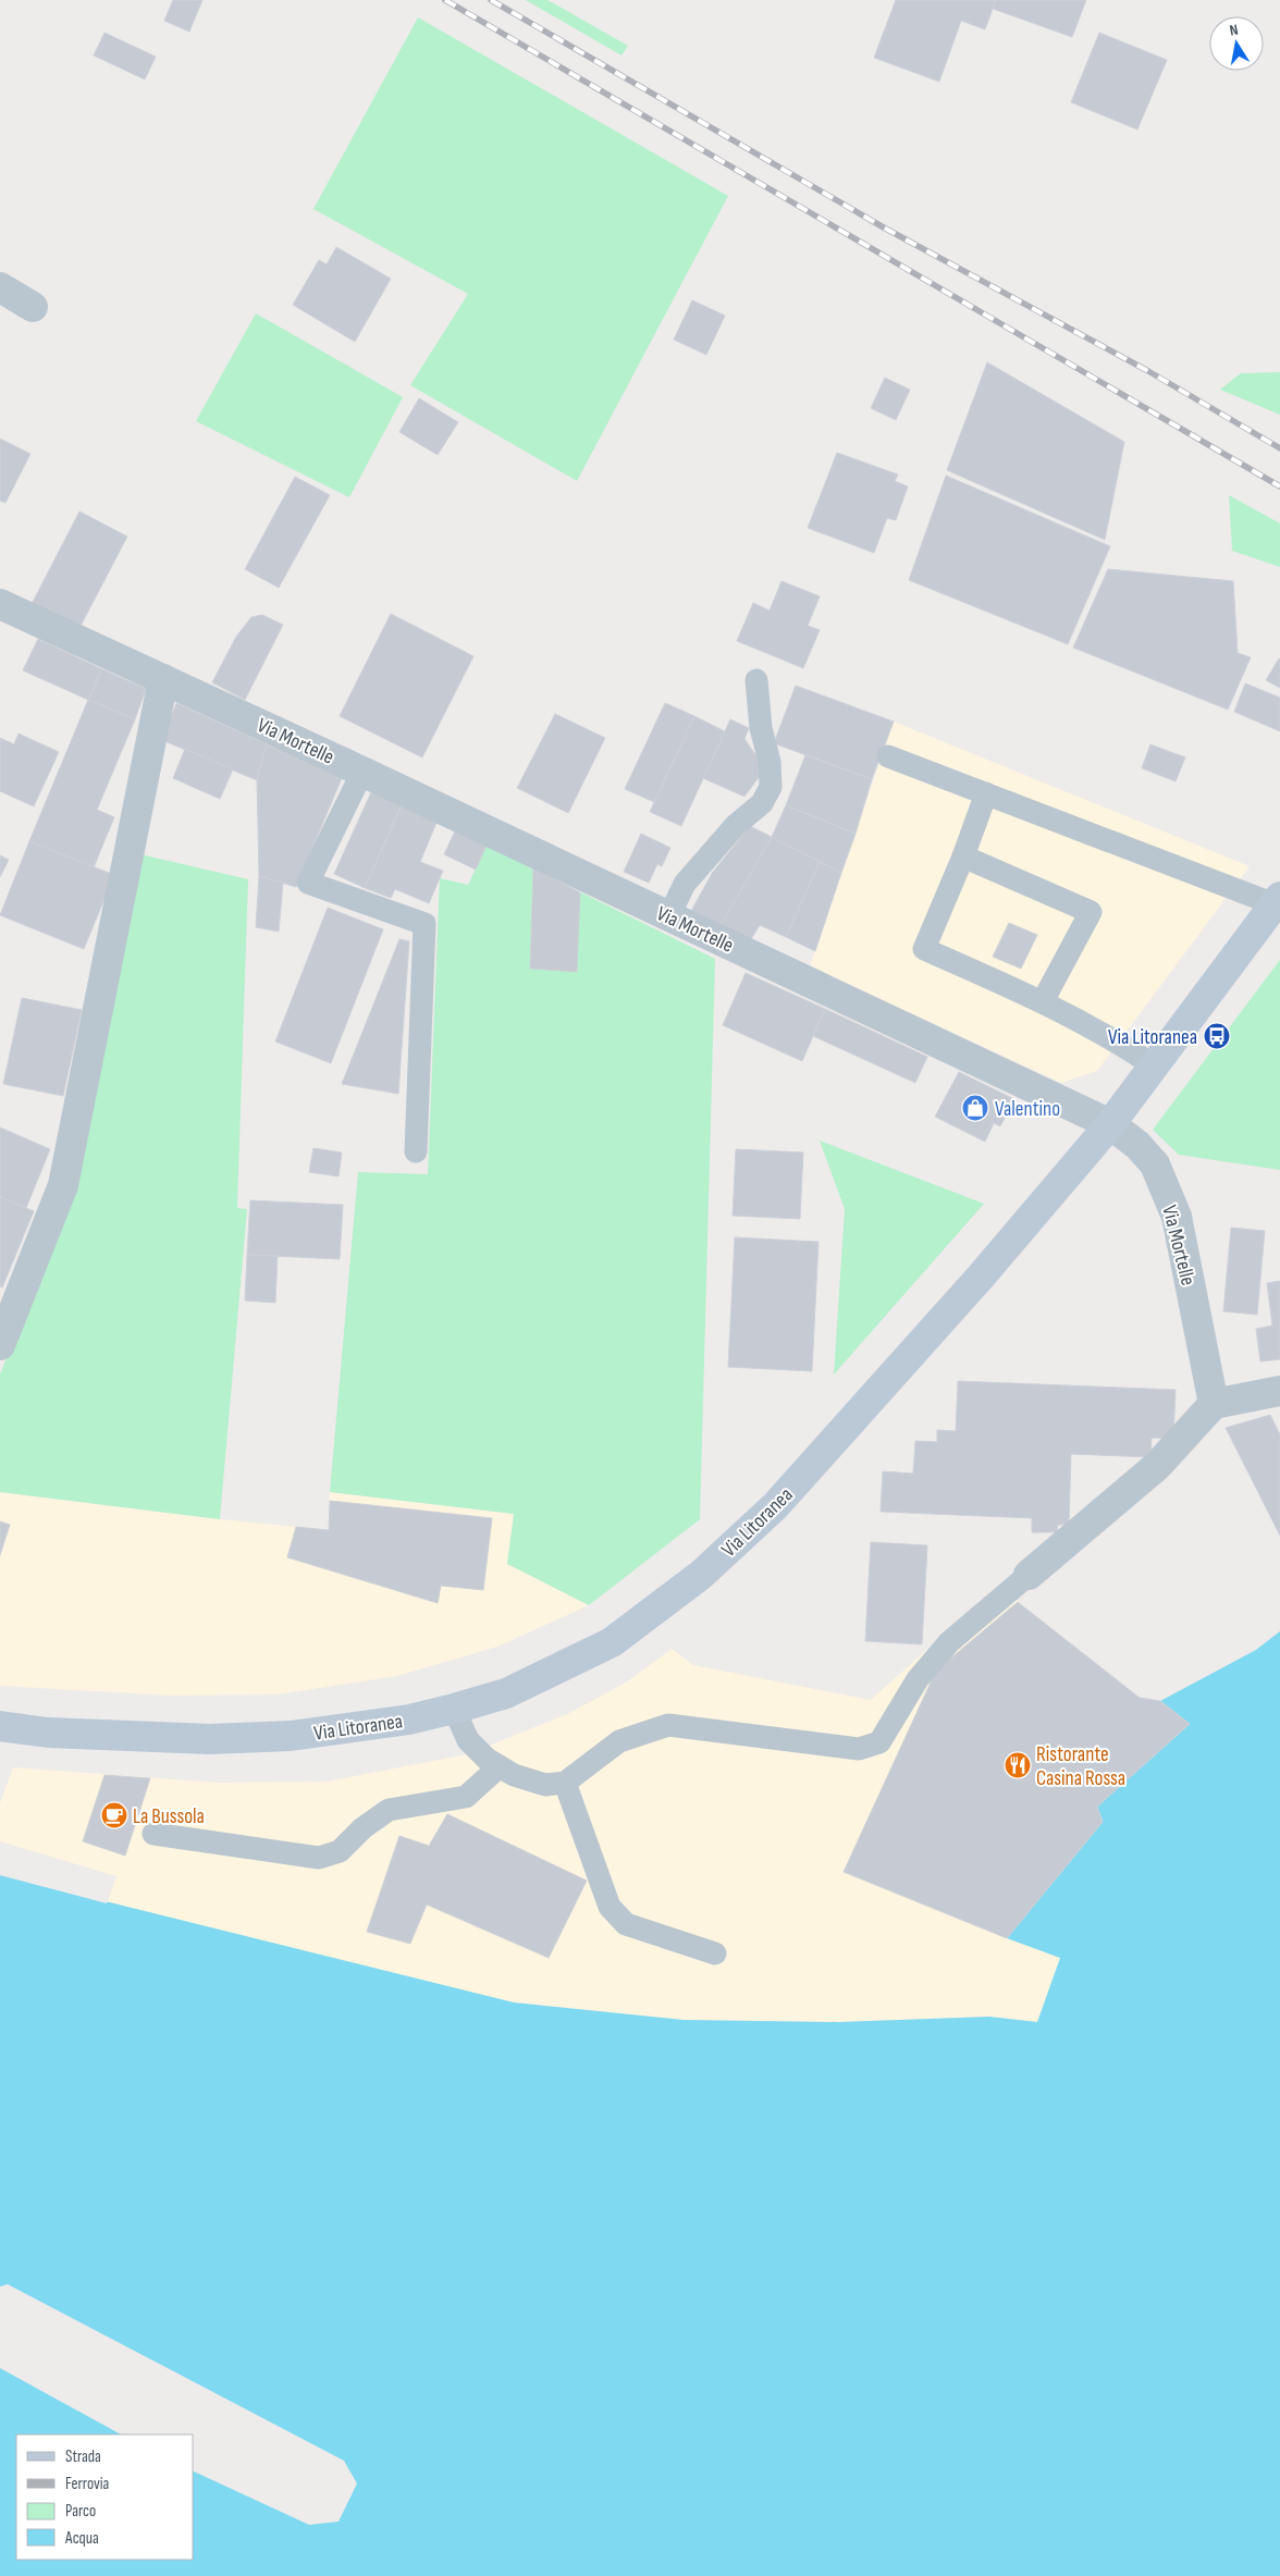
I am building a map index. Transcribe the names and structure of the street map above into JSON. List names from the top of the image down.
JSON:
{
  "streets": {
    "street": ["Via Mortelle", "Via Litoranea"]
  },
  "crossings": [
    ["Via Mortelle", "Via Litoranea"]
  ],
  "places": {
    "bus stop": ["Via Litoranea"],
    "shop": ["Valentino"],
    "restaurant": ["Ristorante Casina Rossa"],
    "cafe": ["La Bussola"]
  },
  "legend": [
    "Strada",
    "Ferrovia",
    "Parco",
    "Acqua"
  ],
  "north": "top"
}
